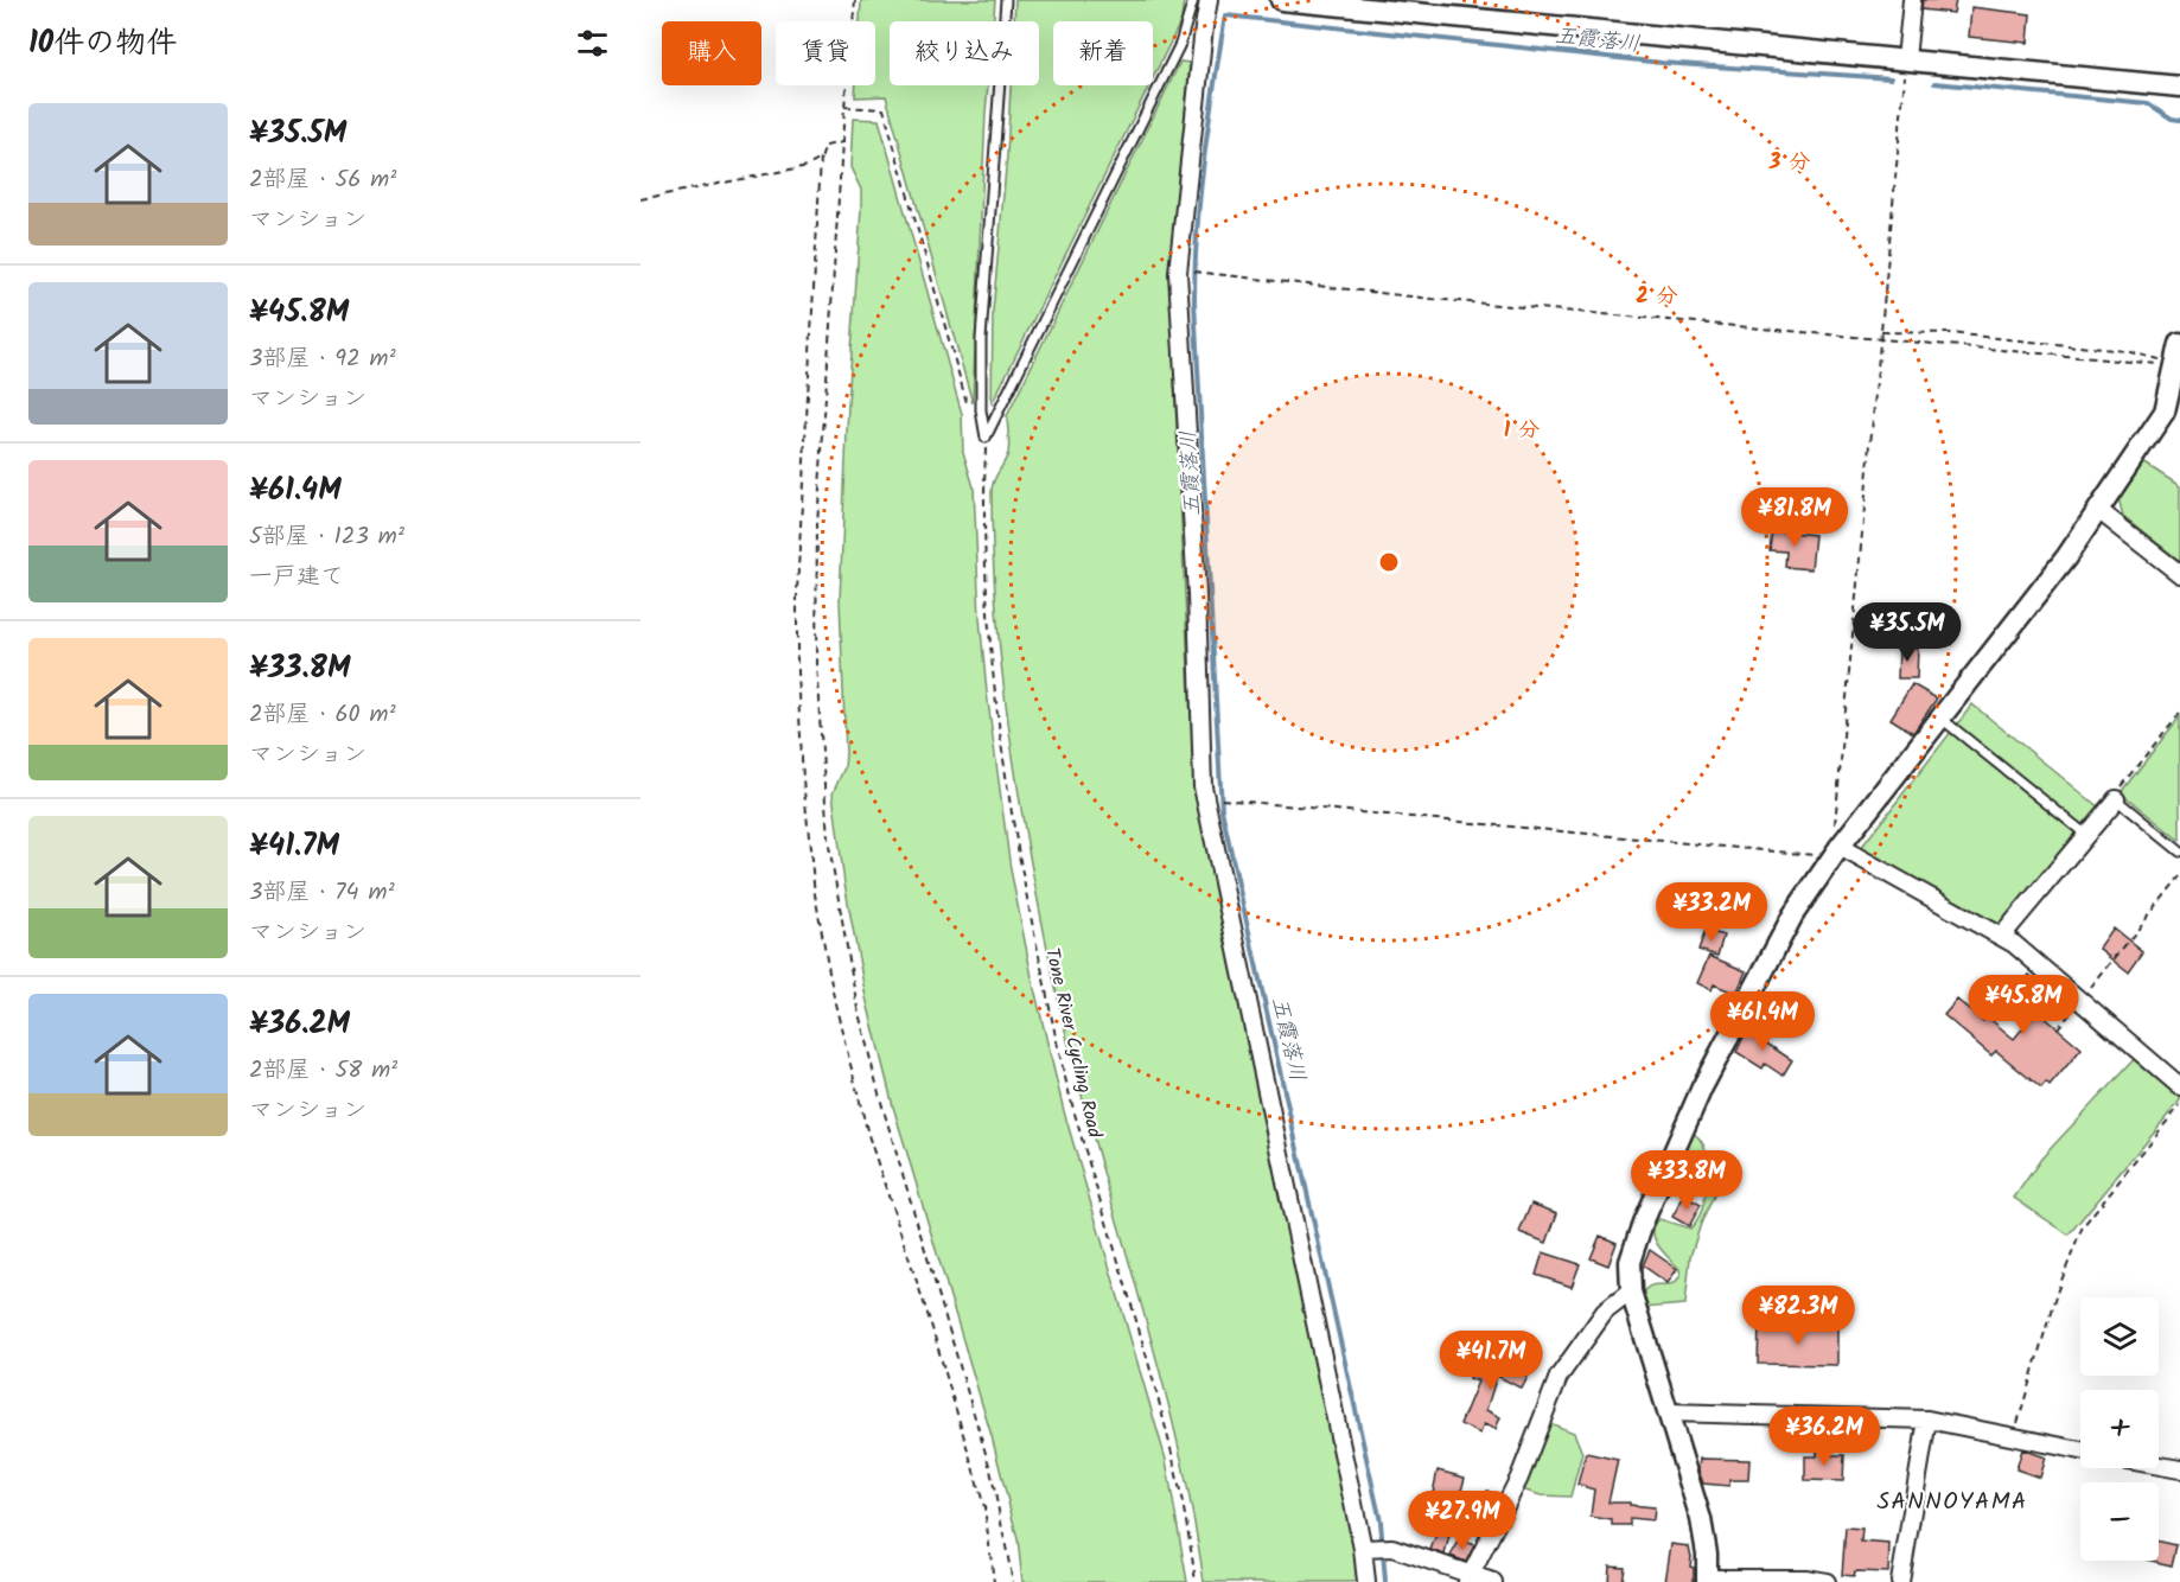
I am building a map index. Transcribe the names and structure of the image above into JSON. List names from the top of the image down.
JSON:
{
  "streets": {
    "path": ["Tone River Cycling Road"]
  },
  "districts": ["SANNOYAMA"],
  "water": ["五霞落川"],
  "page": {
    "heading": "10件の物件",
    "chip": [
      "購入",
      "賃貸",
      "絞り込み",
      "新着"
    ],
    "list": [
      {
        "name": "¥35.5M",
        "note": "2部屋 · 56 m² · マンション"
      },
      {
        "name": "¥45.8M",
        "note": "3部屋 · 92 m² · マンション"
      },
      {
        "name": "¥61.4M",
        "note": "5部屋 · 123 m² · 一戸建て"
      },
      {
        "name": "¥33.8M",
        "note": "2部屋 · 60 m² · マンション"
      },
      {
        "name": "¥41.7M",
        "note": "3部屋 · 74 m² · マンション"
      },
      {
        "name": "¥36.2M",
        "note": "2部屋 · 58 m² · マンション"
      }
    ],
    "price": [
      "¥81.8M",
      "¥35.5M",
      "¥33.2M",
      "¥45.8M",
      "¥61.4M",
      "¥33.8M",
      "¥82.3M",
      "¥41.7M",
      "¥36.2M",
      "¥27.9M"
    ],
    "map_buttons": ["+", "−"]
  },
  "rings": ["3 分", "2 分", "1 分"]
}
